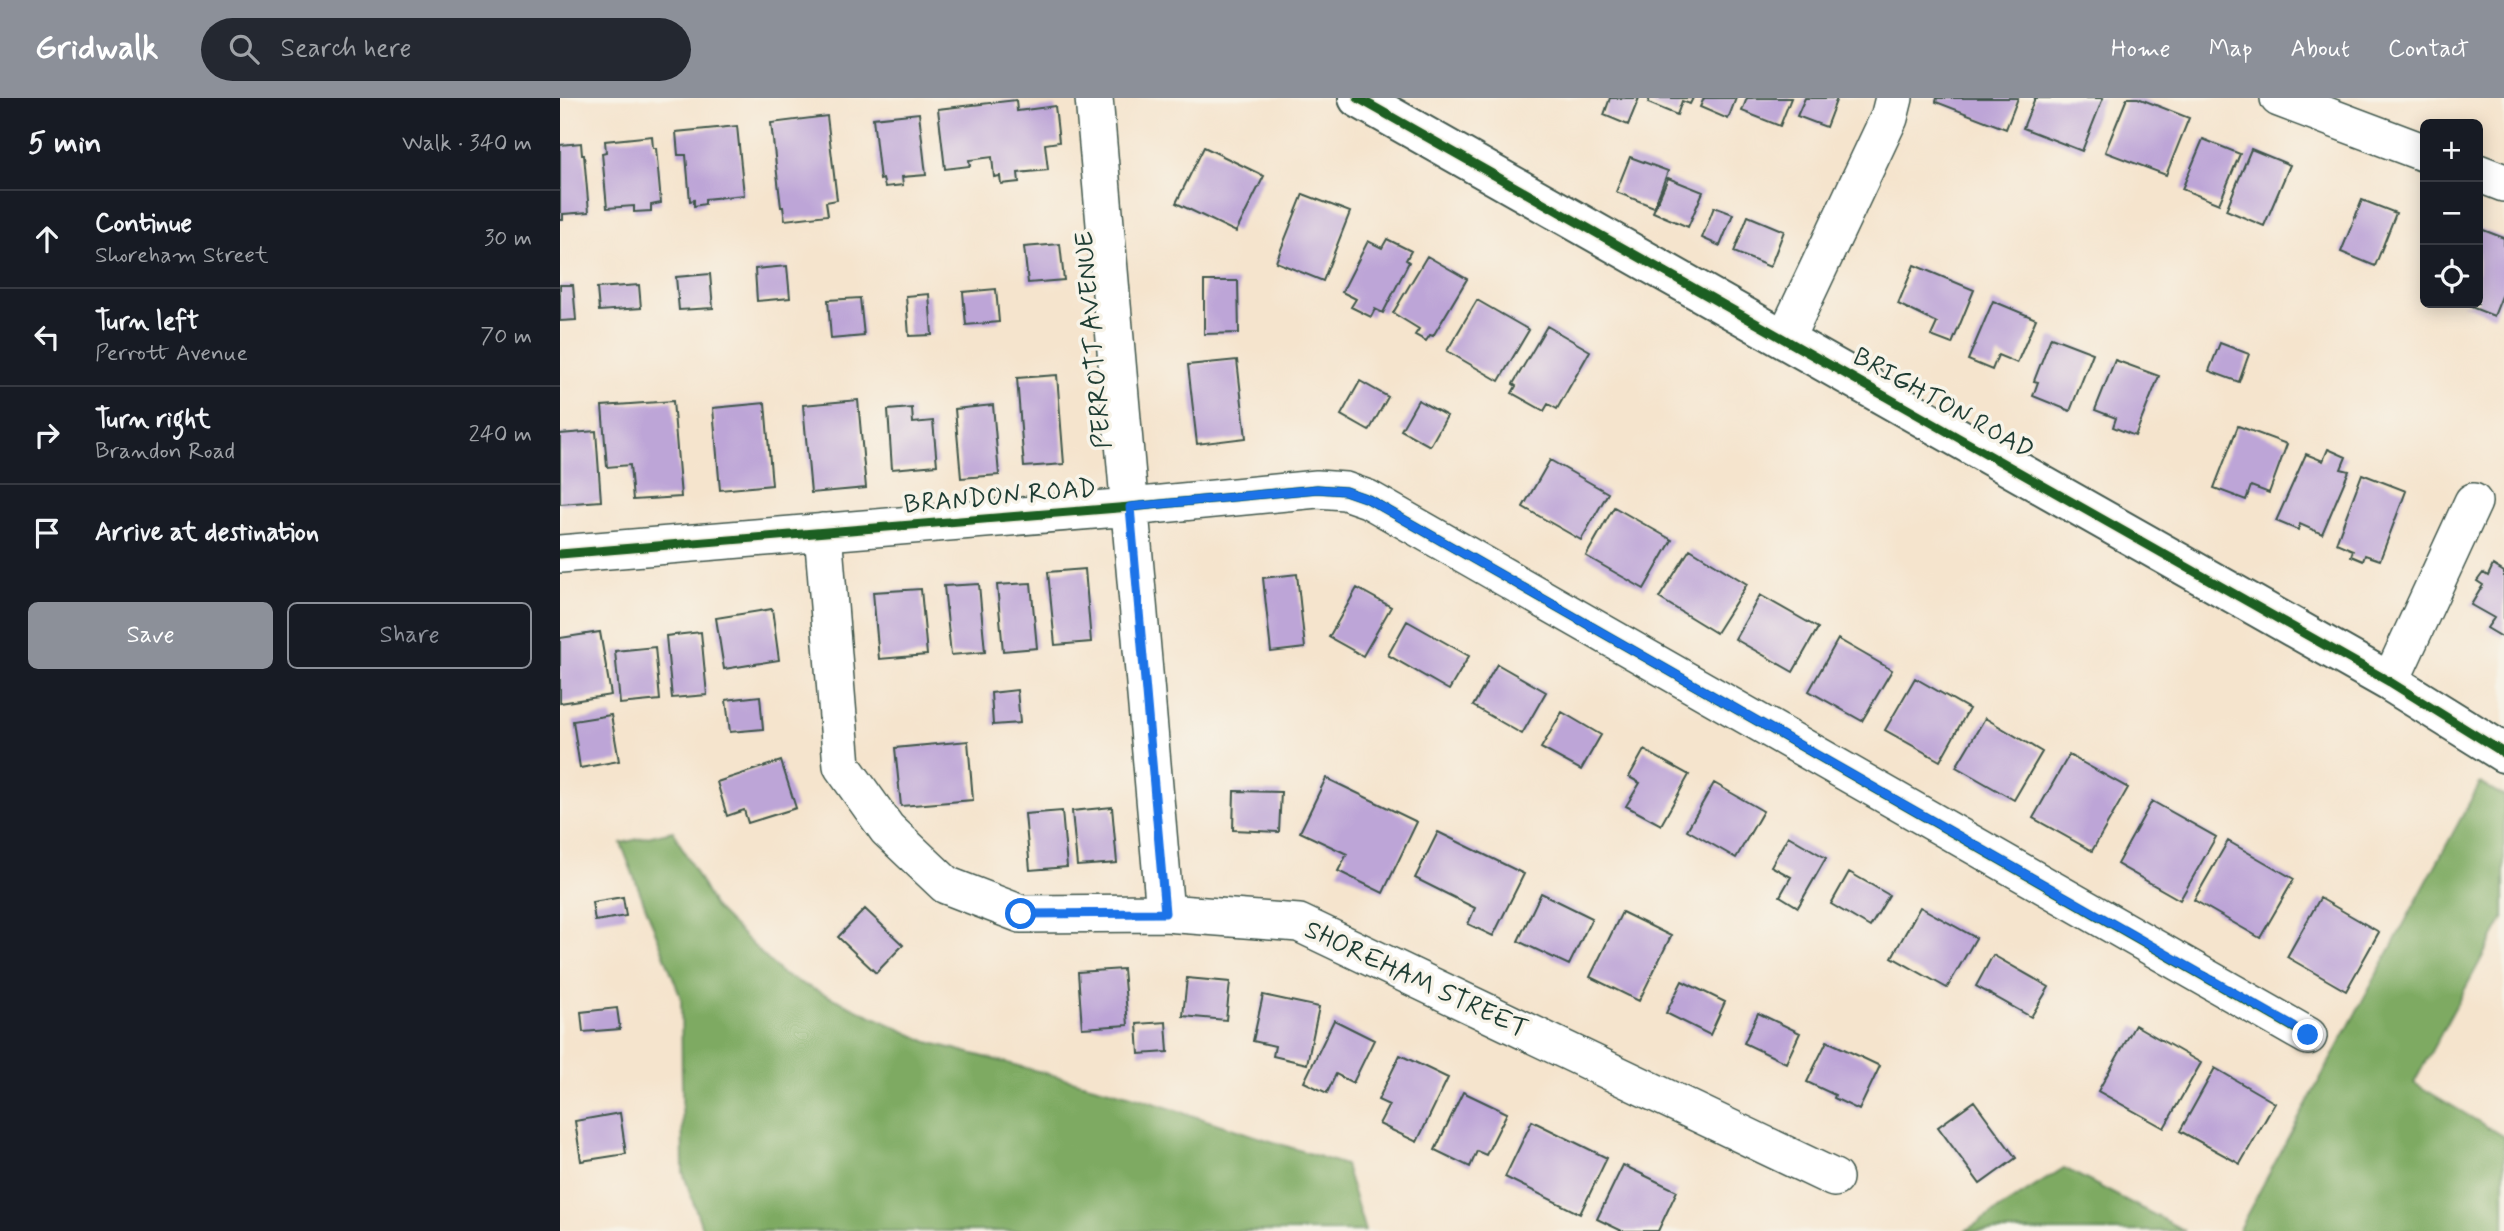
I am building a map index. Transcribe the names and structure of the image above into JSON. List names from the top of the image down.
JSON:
{
  "streets": {
    "street": [
      "PERROTT AVENUE",
      "BRIGHTON ROAD",
      "BRANDON ROAD",
      "SHOREHAM STREET"
    ]
  },
  "crossings": [
    ["PERROTT AVENUE", "BRANDON ROAD"],
    ["PERROTT AVENUE", "SHOREHAM STREET"],
    ["BRANDON ROAD", "SHOREHAM STREET"]
  ],
  "page": {
    "header": "Gridwalk",
    "search": "Search here",
    "nav": [
      "Home",
      "Map",
      "About",
      "Contact"
    ],
    "heading": ["5 min", "Walk · 340 m"],
    "map_buttons": ["+", "−"],
    "list": [
      ["Continue", "Shoreham Street", "30 m"],
      ["Turn left", "Perrott Avenue", "70 m"],
      ["Turn right", "Brandon Road", "240 m"],
      "Arrive at destination"
    ],
    "buttons": ["Save", "Share"]
  }
}
